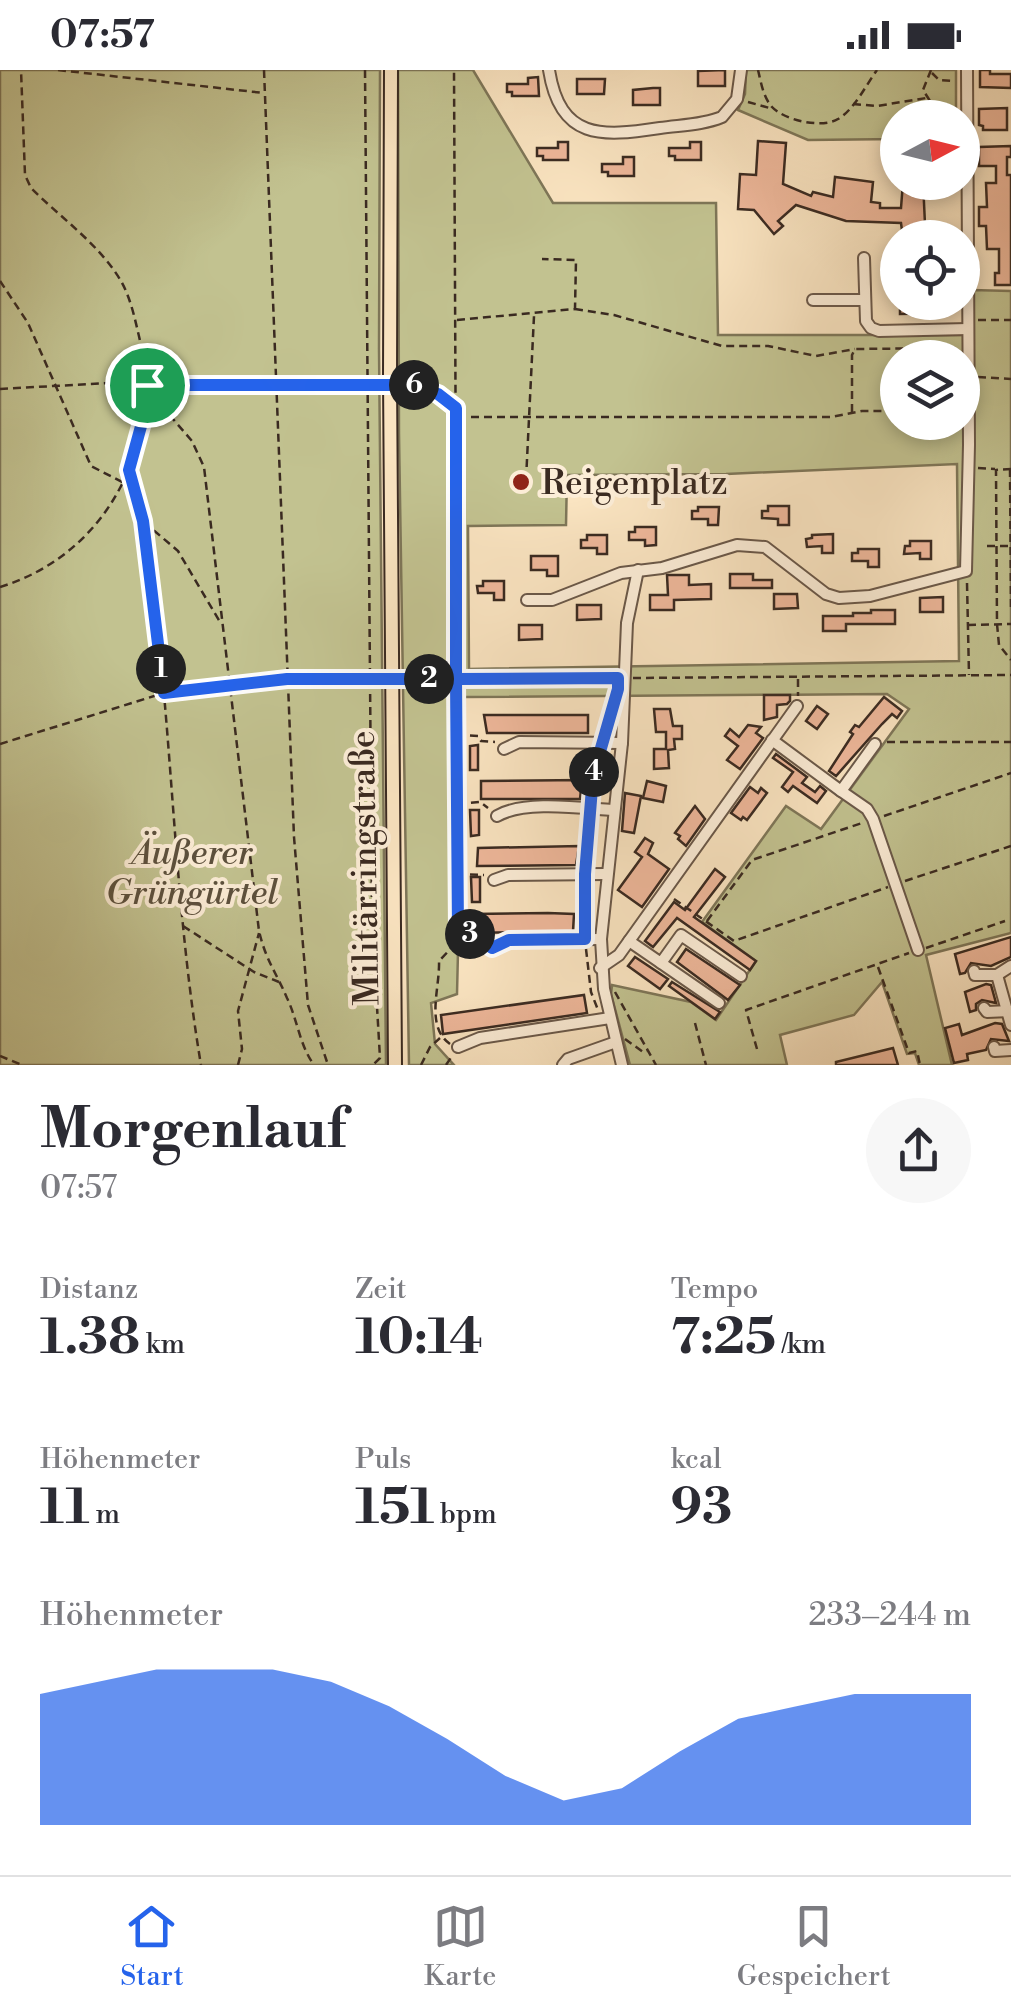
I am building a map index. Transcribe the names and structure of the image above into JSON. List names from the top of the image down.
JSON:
{
  "streets": {
    "main road": ["Militärringstraße"]
  },
  "parks": ["Äußerer Grüngürtel"],
  "places": ["Reigenplatz"],
  "north": "right",
  "page": {
    "status": "07:57",
    "pins": [
      "6",
      "1",
      "2",
      "4",
      "3"
    ],
    "heading": ["Morgenlauf", "07:57"],
    "stats": [
      ["Distanz", "1.38 km"],
      ["Zeit", "10:14"],
      ["Tempo", "7:25 /km"],
      ["Höhenmeter", "11 m"],
      ["Puls", "151 bpm"],
      ["kcal", "93"]
    ],
    "chart": ["Höhenmeter", "233–244 m"],
    "tabs": ["Start", "Karte", "Gespeichert"]
  }
}
